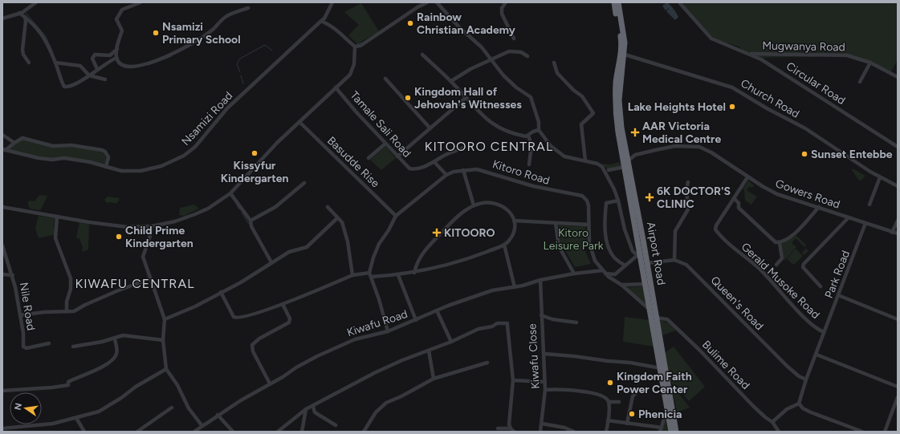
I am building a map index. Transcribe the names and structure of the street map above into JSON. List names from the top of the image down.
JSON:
{
  "streets": {
    "highway": ["Airport Road"],
    "street": [
      "Mugwanya Road",
      "Circular Road",
      "Church Road",
      "Nsamizi Road",
      "Tamale Sali Road",
      "Basudde Rise",
      "Kitoro Road",
      "Gowers Road",
      "Park Road",
      "Gerald Musoke Road",
      "Queen's Road",
      "Nile Road",
      "Kiwafu Road",
      "Kiwafu Close",
      "Bulime Road"
    ]
  },
  "crossings": [
    ["Mugwanya Road", "Circular Road"],
    ["Church Road", "Airport Road"],
    ["Basudde Rise", "Kitoro Road"],
    ["Kitoro Road", "Airport Road"],
    ["Kitoro Road", "Kiwafu Road"],
    ["Gowers Road", "Airport Road"],
    ["Gowers Road", "Park Road"],
    ["Gowers Road", "Gerald Musoke Road"],
    ["Airport Road", "Bulime Road"],
    ["Park Road", "Gerald Musoke Road"],
    ["Park Road", "Queen's Road"],
    ["Kiwafu Road", "Kiwafu Close"]
  ],
  "districts": ["KITOORO CENTRAL", "KIWAFU CENTRAL"],
  "parks": ["Kitoro Leisure Park"],
  "places": {
    "other": [
      "Rainbow Christian Academy",
      "Nsamizi Primary School",
      "Kingdom Hall of Jehovah's Witnesses",
      "Lake Heights Hotel",
      "Kissyfur Kindergarten",
      "Sunset Entebbe",
      "Child Prime Kindergarten",
      "Kingdom Faith Power Center",
      "Phenicia"
    ],
    "health": ["AAR Victoria Medical Centre", "6K DOCTOR'S CLINIC", "KITOORO"]
  },
  "north": "left"
}
